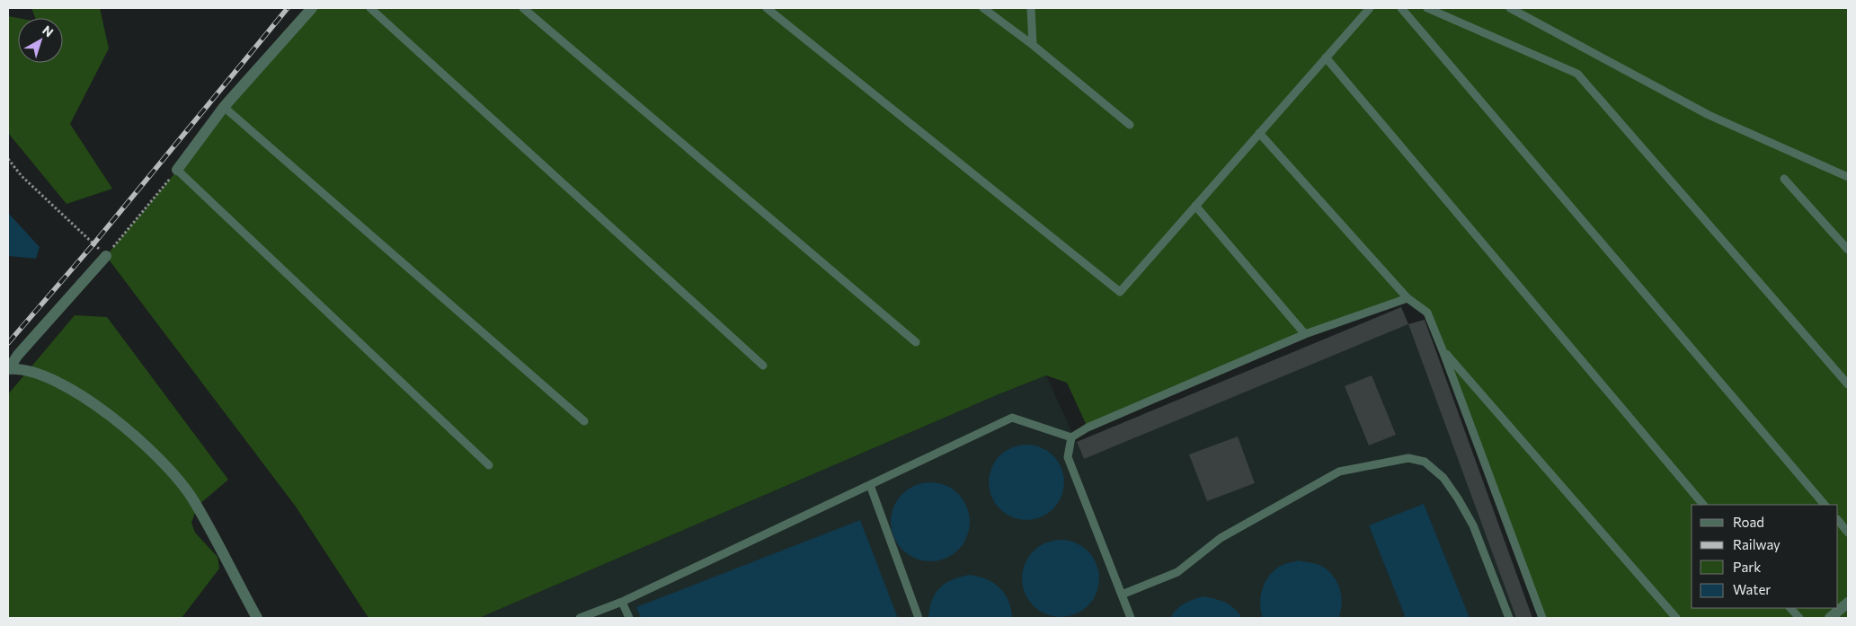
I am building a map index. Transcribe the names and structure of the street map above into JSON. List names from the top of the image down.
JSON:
{
  "legend": [
    "Road",
    "Railway",
    "Park",
    "Water"
  ],
  "north": "top right"
}
